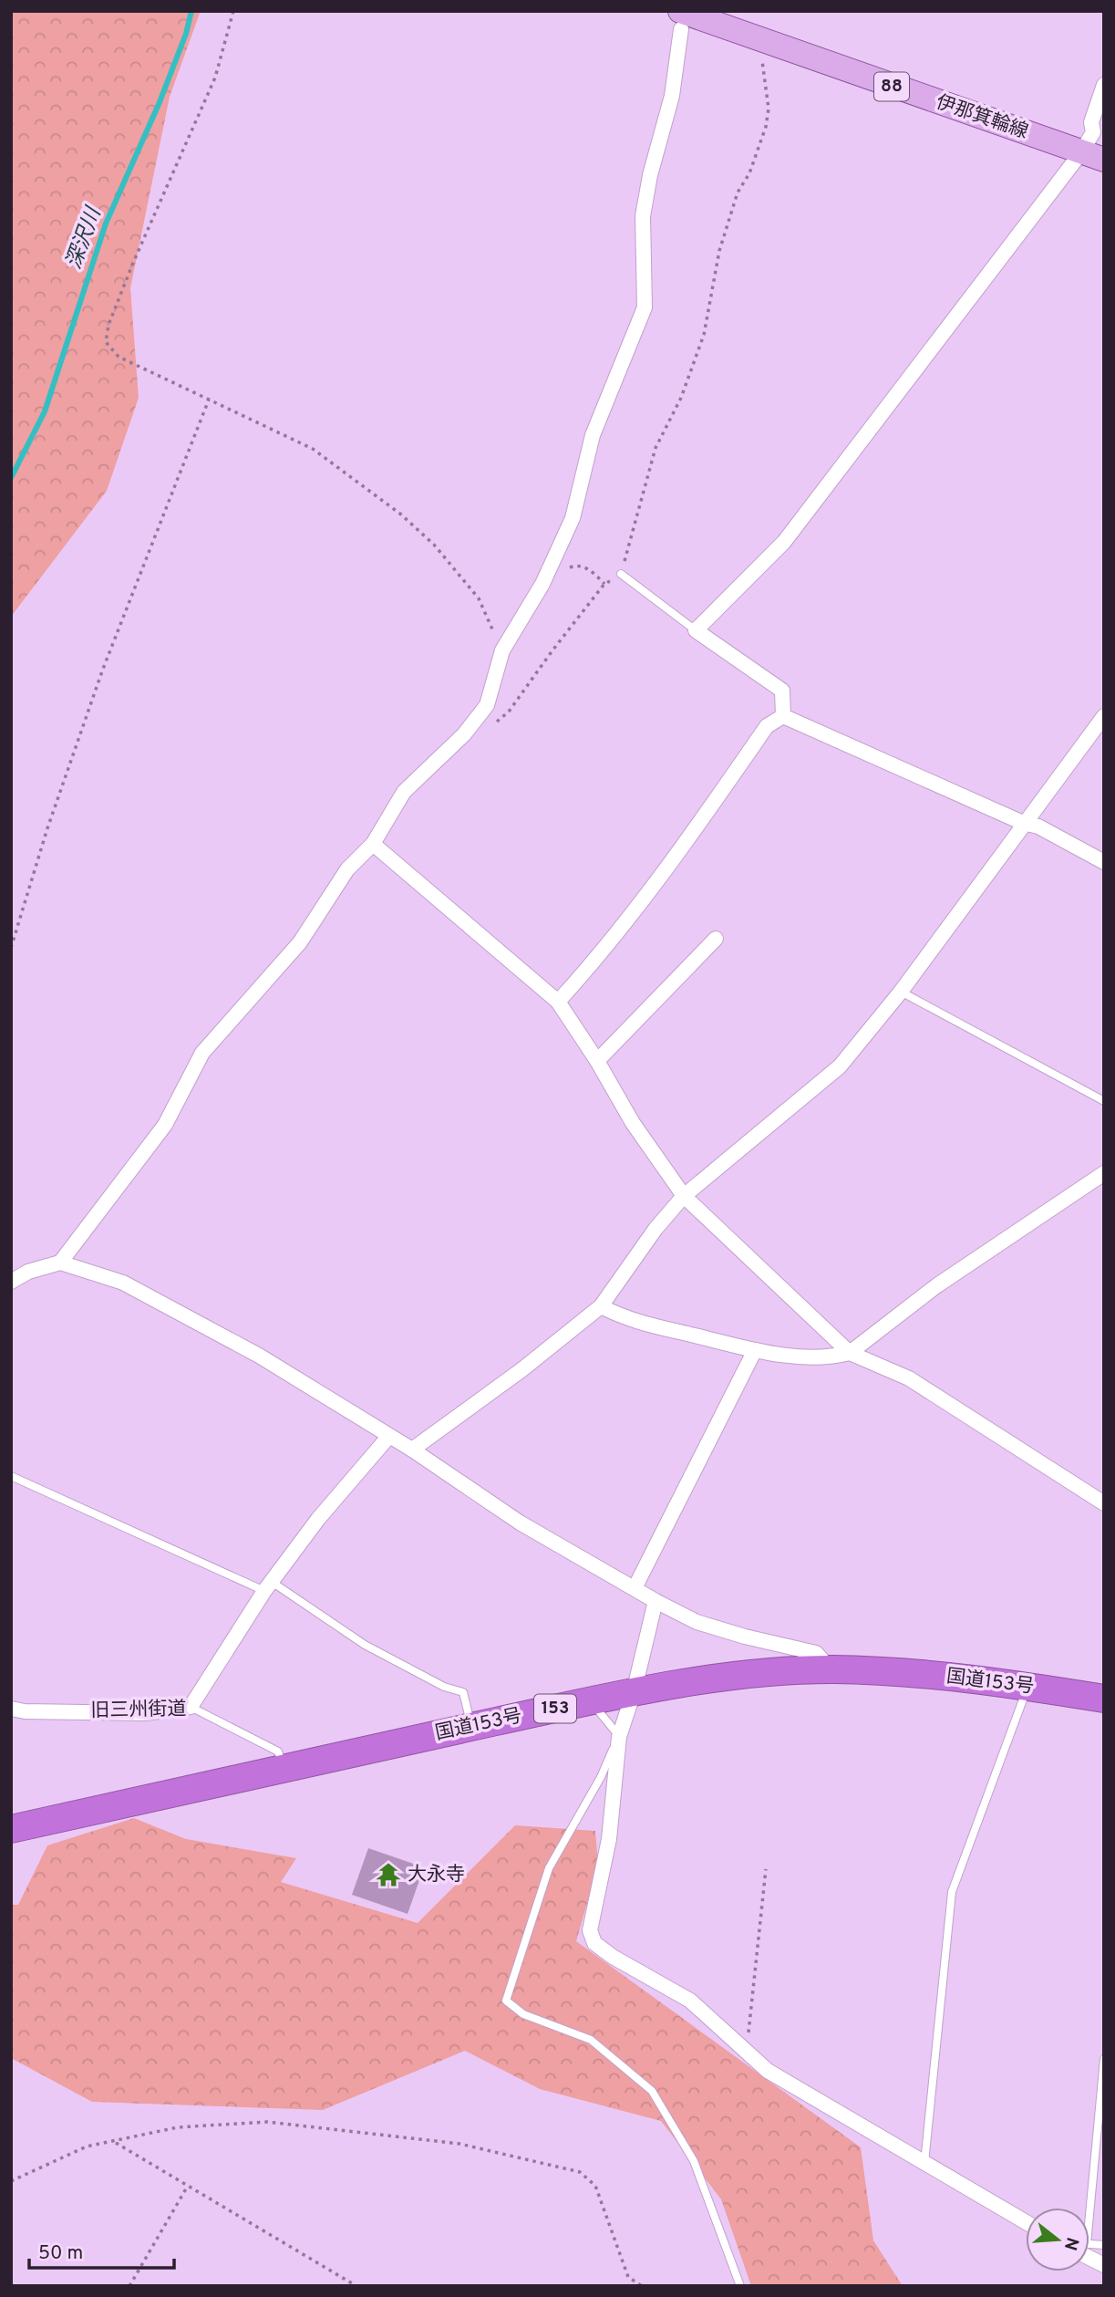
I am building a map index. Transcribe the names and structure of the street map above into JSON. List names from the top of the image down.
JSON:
{
  "streets": {
    "highway": ["国道153号", "153"],
    "main road": ["88", "伊那箕輪線"],
    "street": ["旧三州街道"]
  },
  "crossings": [
    ["国道153号", "旧三州街道"]
  ],
  "water": ["深沢川"],
  "places": {
    "temple": ["大永寺"]
  },
  "scale_bar": "50 m",
  "north": "right"
}
